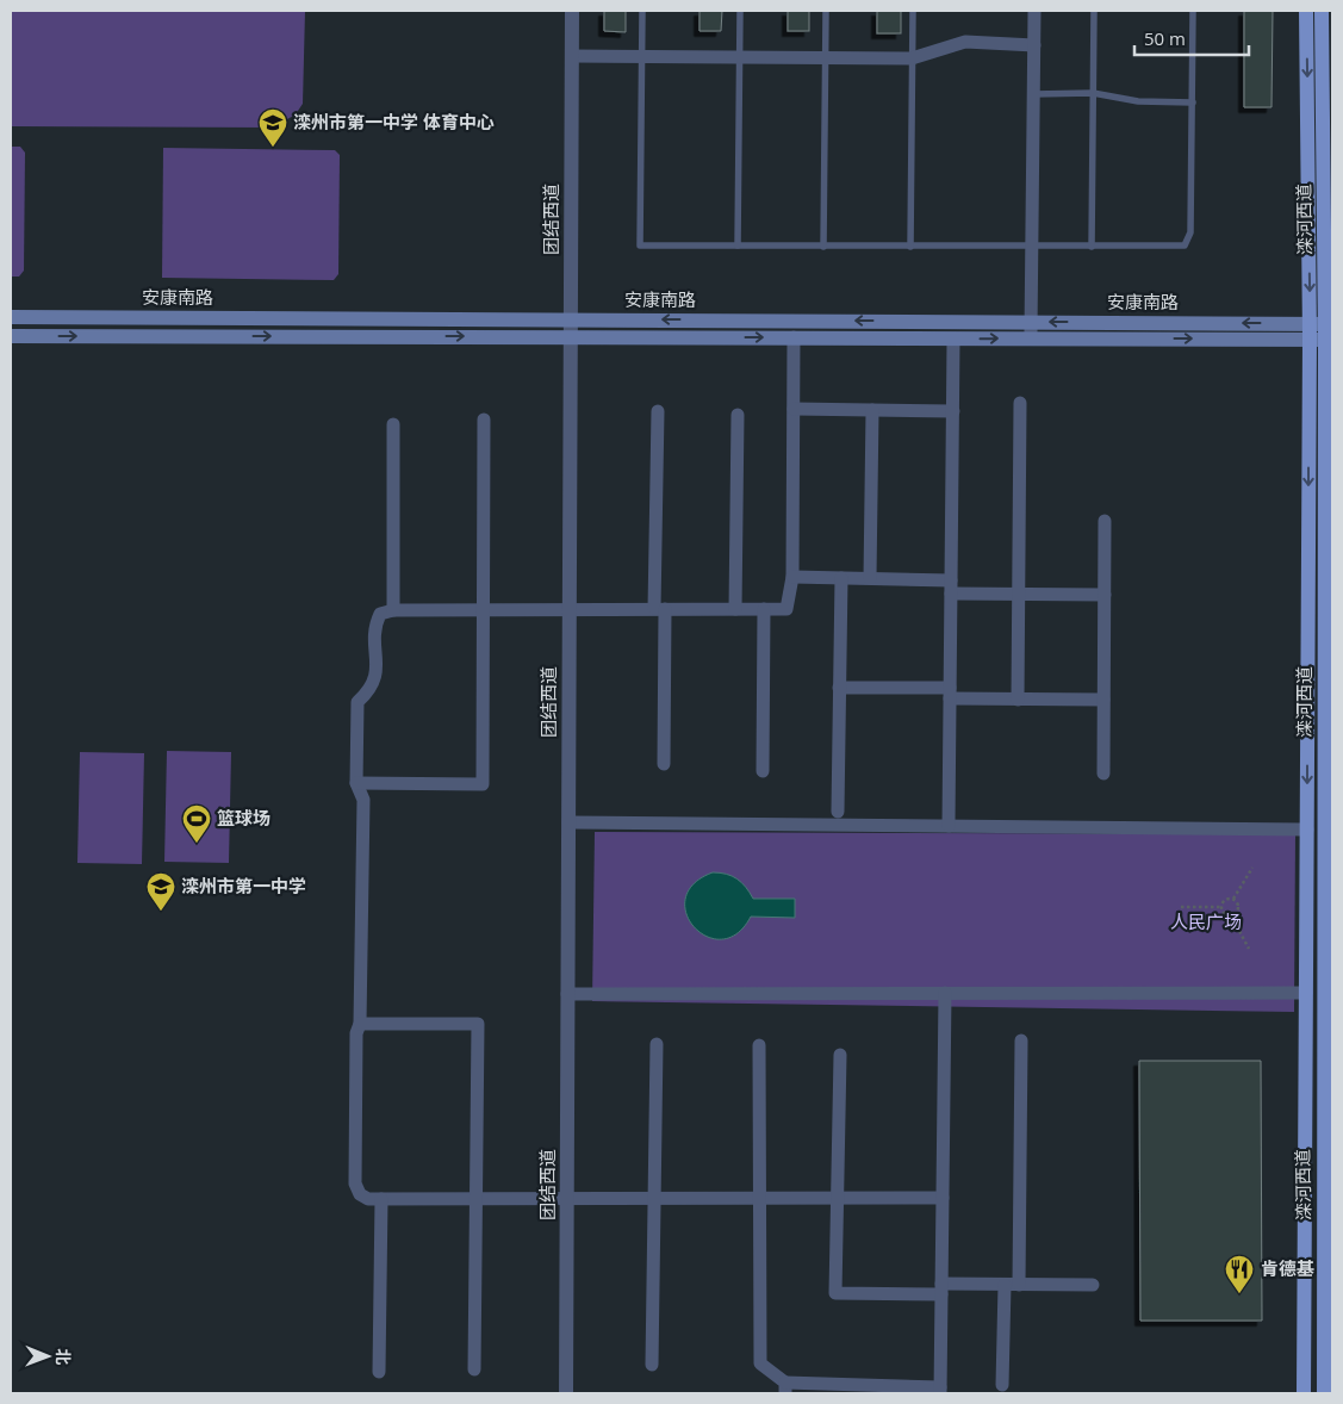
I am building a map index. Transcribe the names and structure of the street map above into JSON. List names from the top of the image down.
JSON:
{
  "streets": {
    "main road": ["滦河西道", "安康南路"],
    "street": ["团结西道"]
  },
  "crossings": [
    ["团结西道", "安康南路"],
    ["滦河西道", "安康南路"]
  ],
  "parks": ["人民广场"],
  "places": {
    "school or university": ["滦州市第一中学 体育中心", "滦州市第一中学"],
    "sports": ["篮球场"],
    "restaurant": ["肯德基"]
  },
  "scale_bar": "50 m",
  "north": "right"
}
